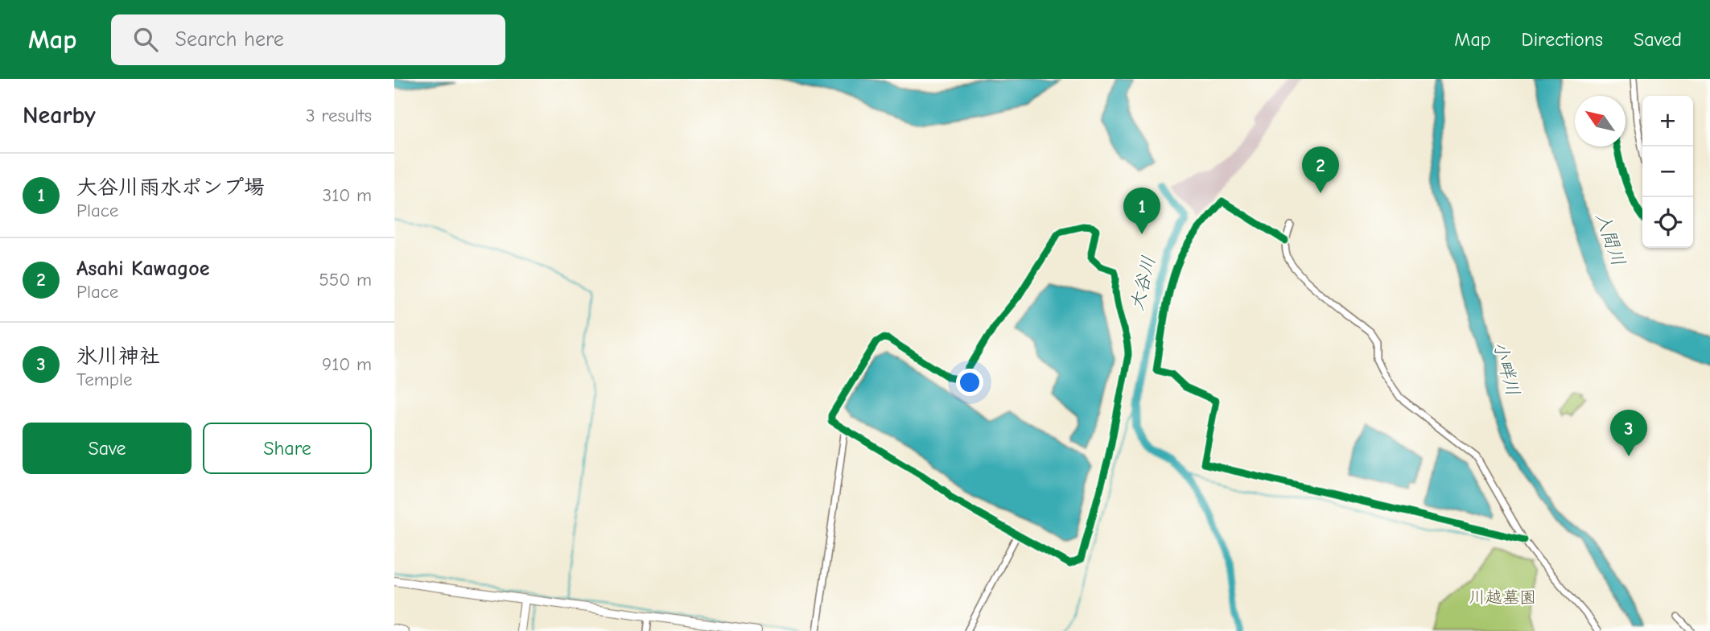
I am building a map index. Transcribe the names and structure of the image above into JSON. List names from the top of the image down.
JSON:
{
  "water": ["入間川", "大谷川", "小畔川"],
  "parks": ["川越墓園"],
  "north": "top left",
  "page": {
    "header": "Map",
    "search": "Search here",
    "nav": ["Map", "Directions", "Saved"],
    "heading": ["Nearby", "3 results"],
    "map_buttons": ["+", "−"],
    "pins": ["2", "1", "3"],
    "list": [
      {
        "mark": "1",
        "name": "大谷川雨水ポンプ場",
        "note": "Place",
        "value": "310 m"
      },
      {
        "mark": "2",
        "name": "Asahi Kawagoe",
        "note": "Place",
        "value": "550 m"
      },
      {
        "mark": "3",
        "name": "氷川神社",
        "note": "Temple",
        "value": "910 m"
      }
    ],
    "buttons": ["Save", "Share"]
  }
}
